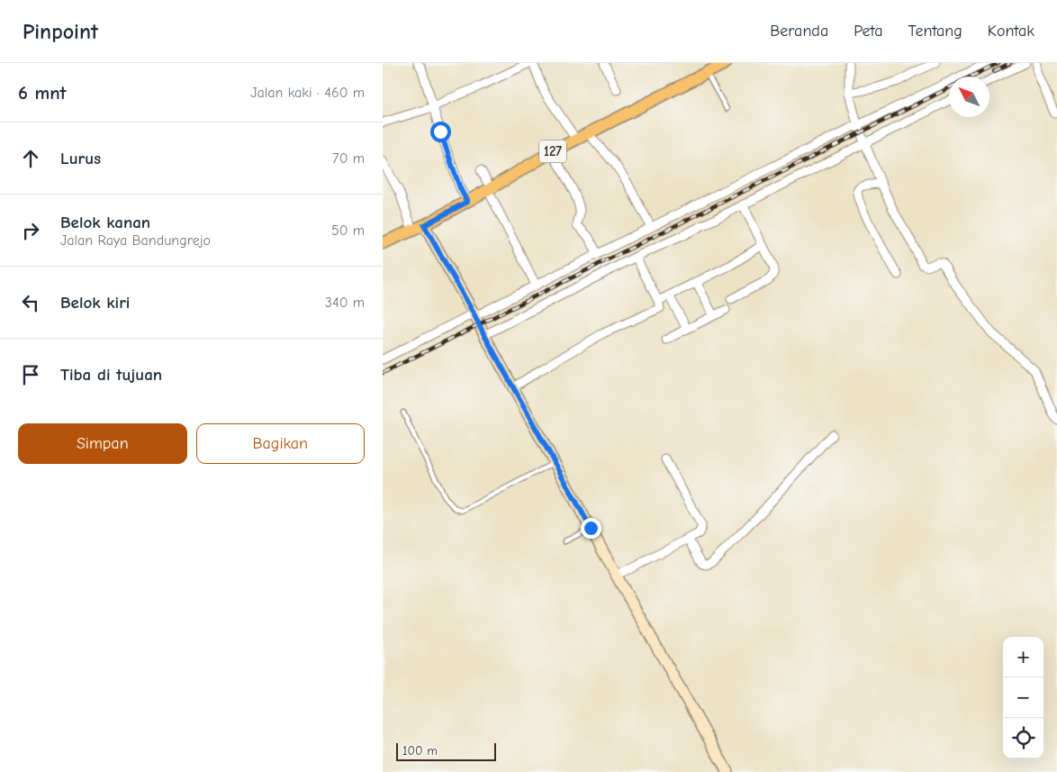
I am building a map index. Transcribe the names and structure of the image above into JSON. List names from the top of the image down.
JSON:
{
  "streets": {
    "main road": ["127"]
  },
  "scale_bar": "100 m",
  "north": "top left",
  "page": {
    "header": "Pinpoint",
    "nav": [
      "Beranda",
      "Peta",
      "Tentang",
      "Kontak"
    ],
    "heading": ["6 mnt", "Jalan kaki · 460 m"],
    "list": [
      ["Lurus", "70 m"],
      ["Belok kanan", "Jalan Raya Bandungrejo", "50 m"],
      ["Belok kiri", "340 m"],
      "Tiba di tujuan"
    ],
    "buttons": ["Simpan", "Bagikan"],
    "map_buttons": ["+", "−"],
    "scale": "100 m"
  }
}
